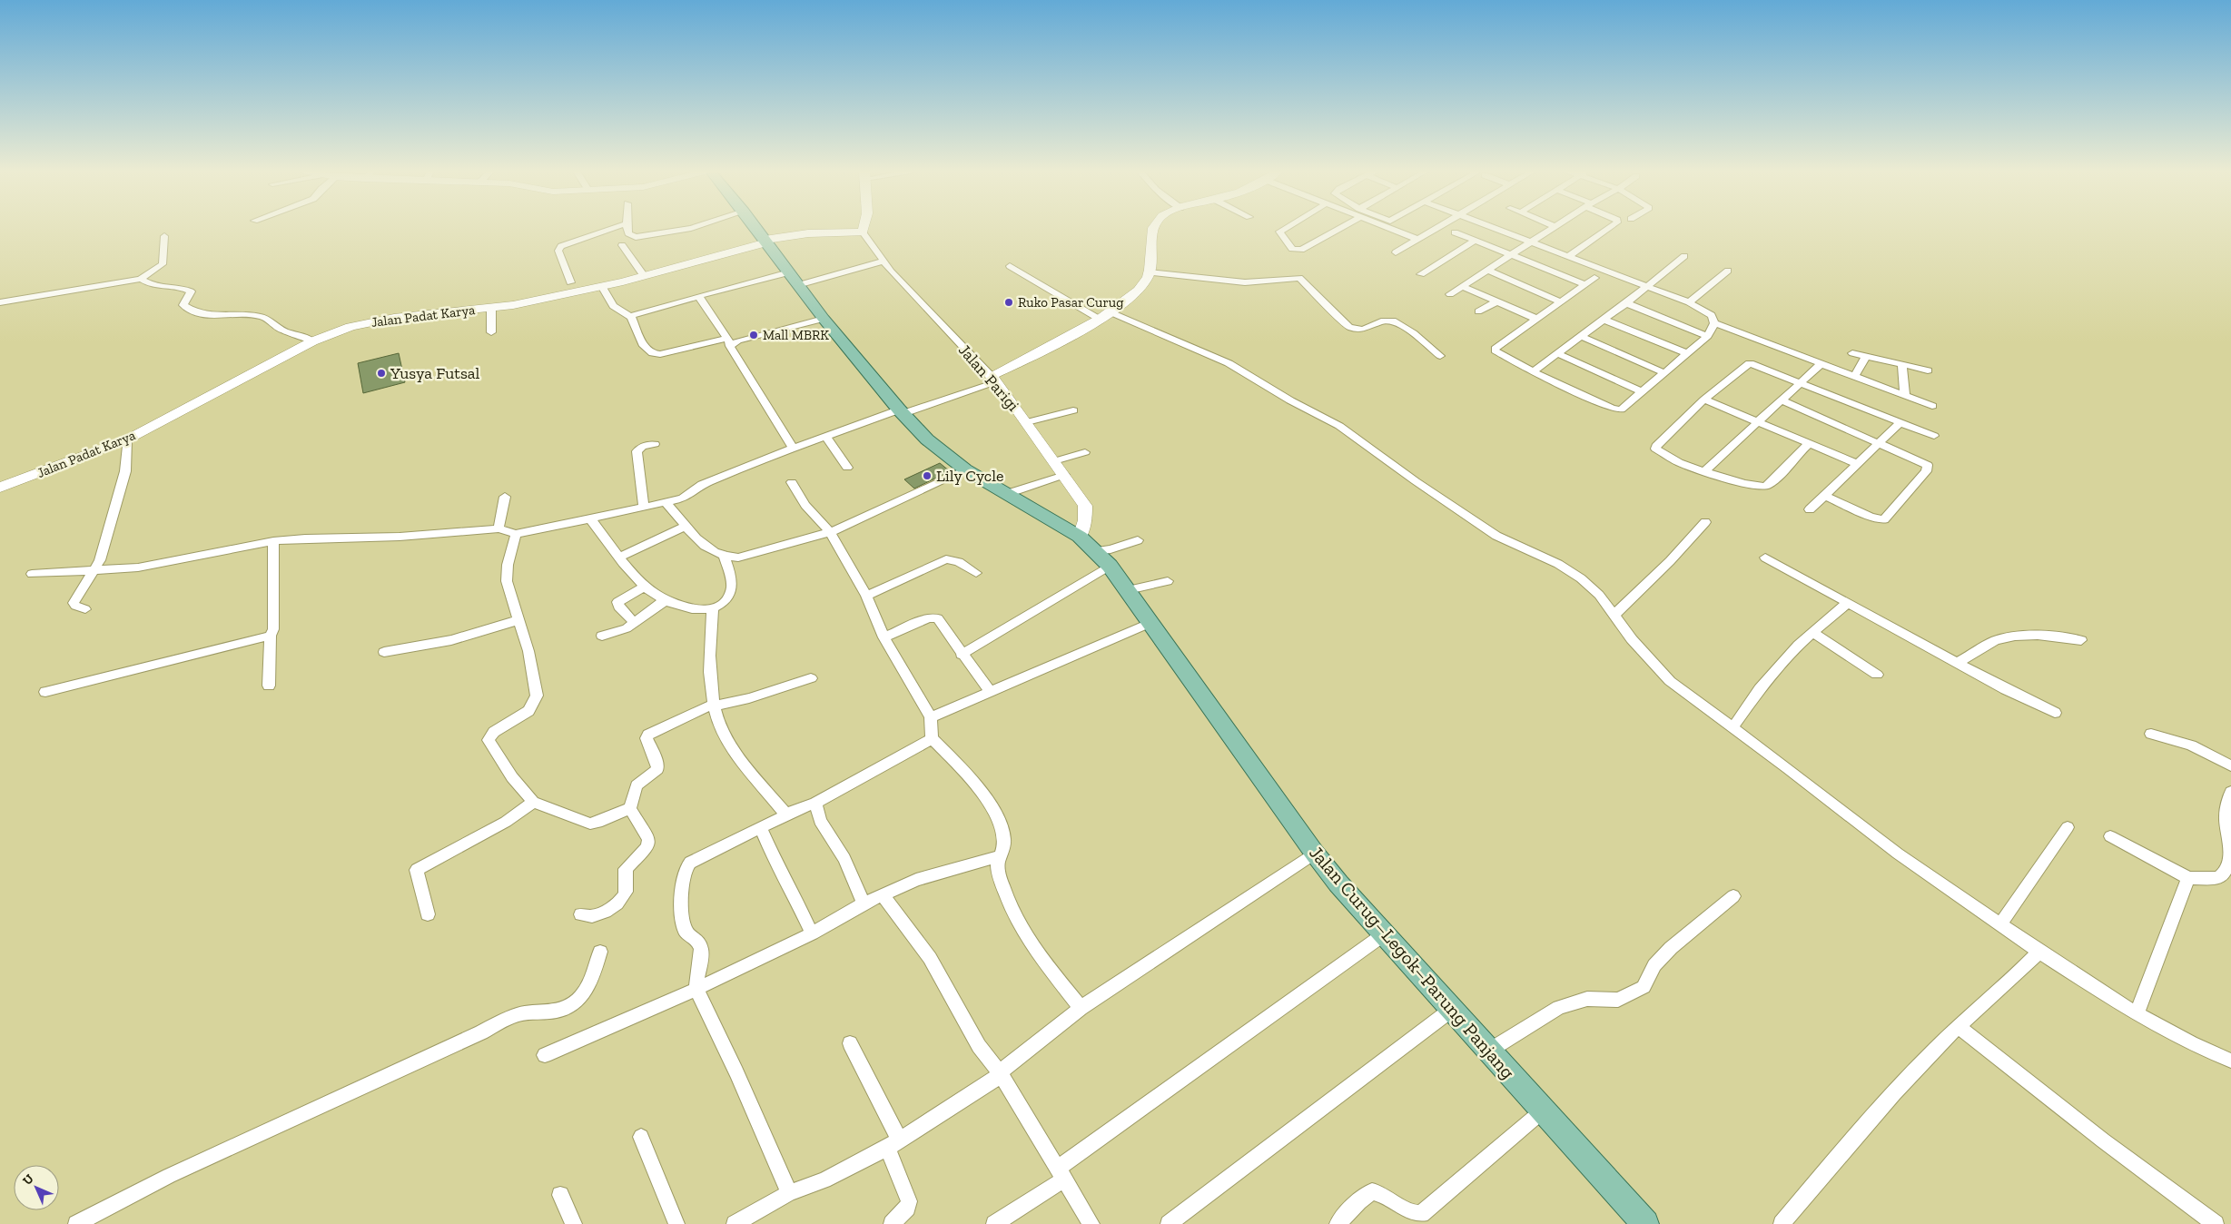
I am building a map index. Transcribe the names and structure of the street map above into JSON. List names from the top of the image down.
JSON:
{
  "streets": {
    "main road": ["Jalan Curug–Legok–Parung Panjang"],
    "street": ["Jalan Padat Karya", "Jalan Parigi"]
  },
  "crossings": [
    ["Jalan Parigi", "Jalan Curug–Legok–Parung Panjang"]
  ],
  "places": [
    "Ruko Pasar Curug",
    "Mall MBRK",
    "Yusya Futsal",
    "Lily Cycle"
  ],
  "north": "top left"
}
